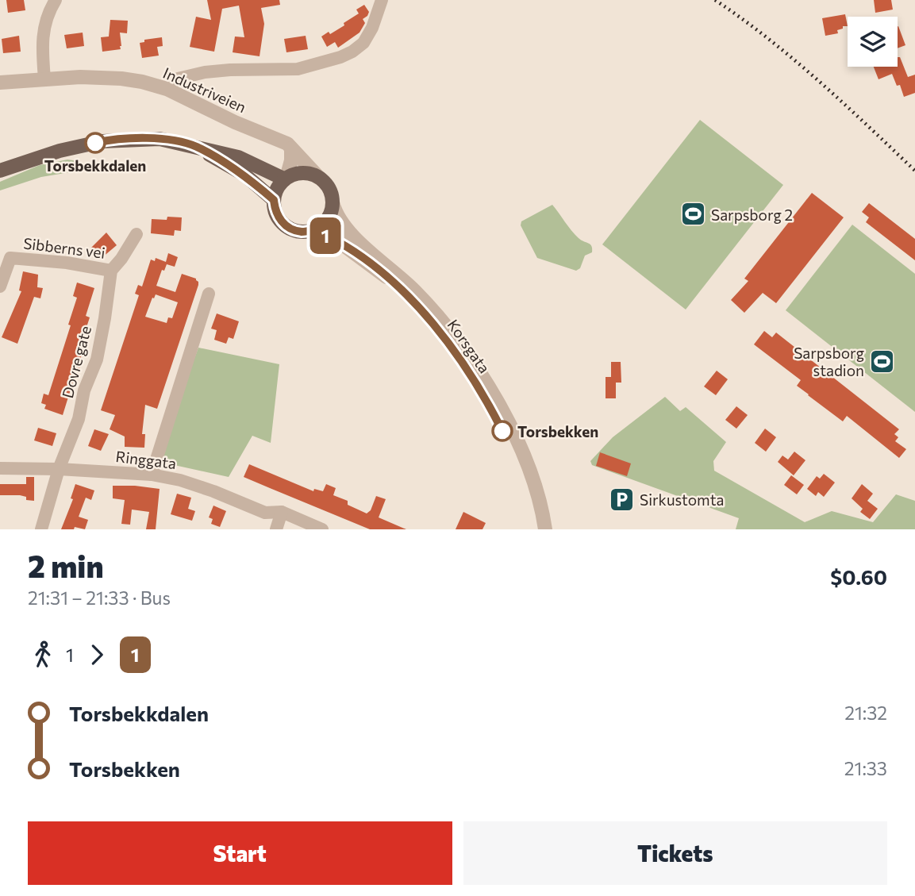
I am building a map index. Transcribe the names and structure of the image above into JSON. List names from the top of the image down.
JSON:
{
  "streets": {
    "street": [
      "Industriveien",
      "Sibberns vei",
      "Korsgata",
      "Dovre gate",
      "Ringgata"
    ]
  },
  "crossings": [
    ["Industriveien", "Korsgata"],
    ["Sibberns vei", "Dovre gate"],
    ["Dovre gate", "Ringgata"]
  ],
  "places": {
    "other": ["Torsbekkdalen", "Torsbekken"],
    "sports": ["Sarpsborg 2", "Sarpsborg stadion"],
    "parking": ["Sirkustomta"]
  },
  "lines": ["bus line 1"],
  "page": {
    "on_map": "1",
    "heading": ["2 min", "21:31 – 21:33 · Bus", "$0.60"],
    "legs": ["1", "1"],
    "list": [
      {
        "name": "Torsbekkdalen",
        "value": "21:32"
      },
      {
        "name": "Torsbekken",
        "value": "21:33"
      }
    ],
    "buttons": ["Start", "Tickets"]
  }
}
